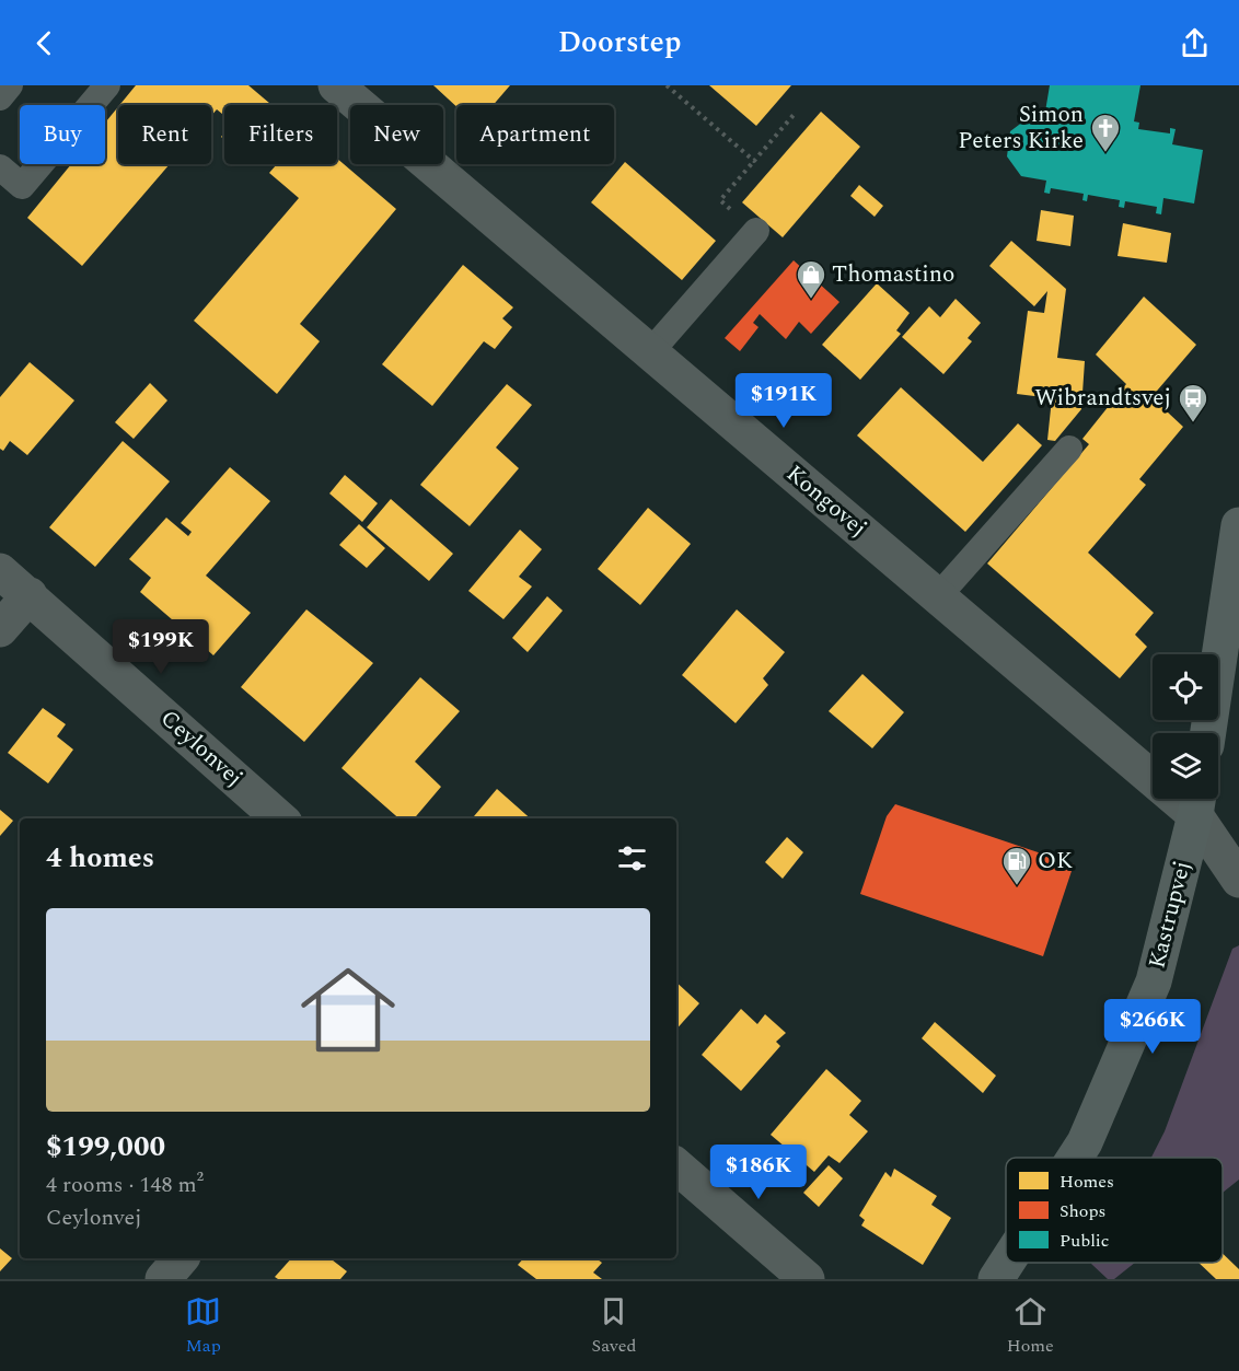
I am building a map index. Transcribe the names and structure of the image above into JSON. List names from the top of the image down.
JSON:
{
  "streets": {
    "street": ["Kongovej", "Ceylonvej", "Kastrupvej"]
  },
  "crossings": [
    ["Kongovej", "Kastrupvej"]
  ],
  "places": {
    "church": ["Simon Peters Kirke"],
    "shop": ["Thomastino"],
    "bus stop": ["Wibrandtsvej"],
    "fuel station": ["OK"]
  },
  "legend": ["Homes", "Shops", "Public"],
  "page": {
    "header": "Doorstep",
    "chip": [
      "Buy",
      "Rent",
      "Filters",
      "New",
      "Apartment"
    ],
    "price": [
      "$191K",
      "$199K",
      "$266K",
      "$186K"
    ],
    "heading": "4 homes",
    "list": [
      {
        "name": "$199,000",
        "note": "4 rooms · 148 m² · Ceylonvej"
      }
    ],
    "tabs": ["Map", "Saved", "Home"]
  }
}
